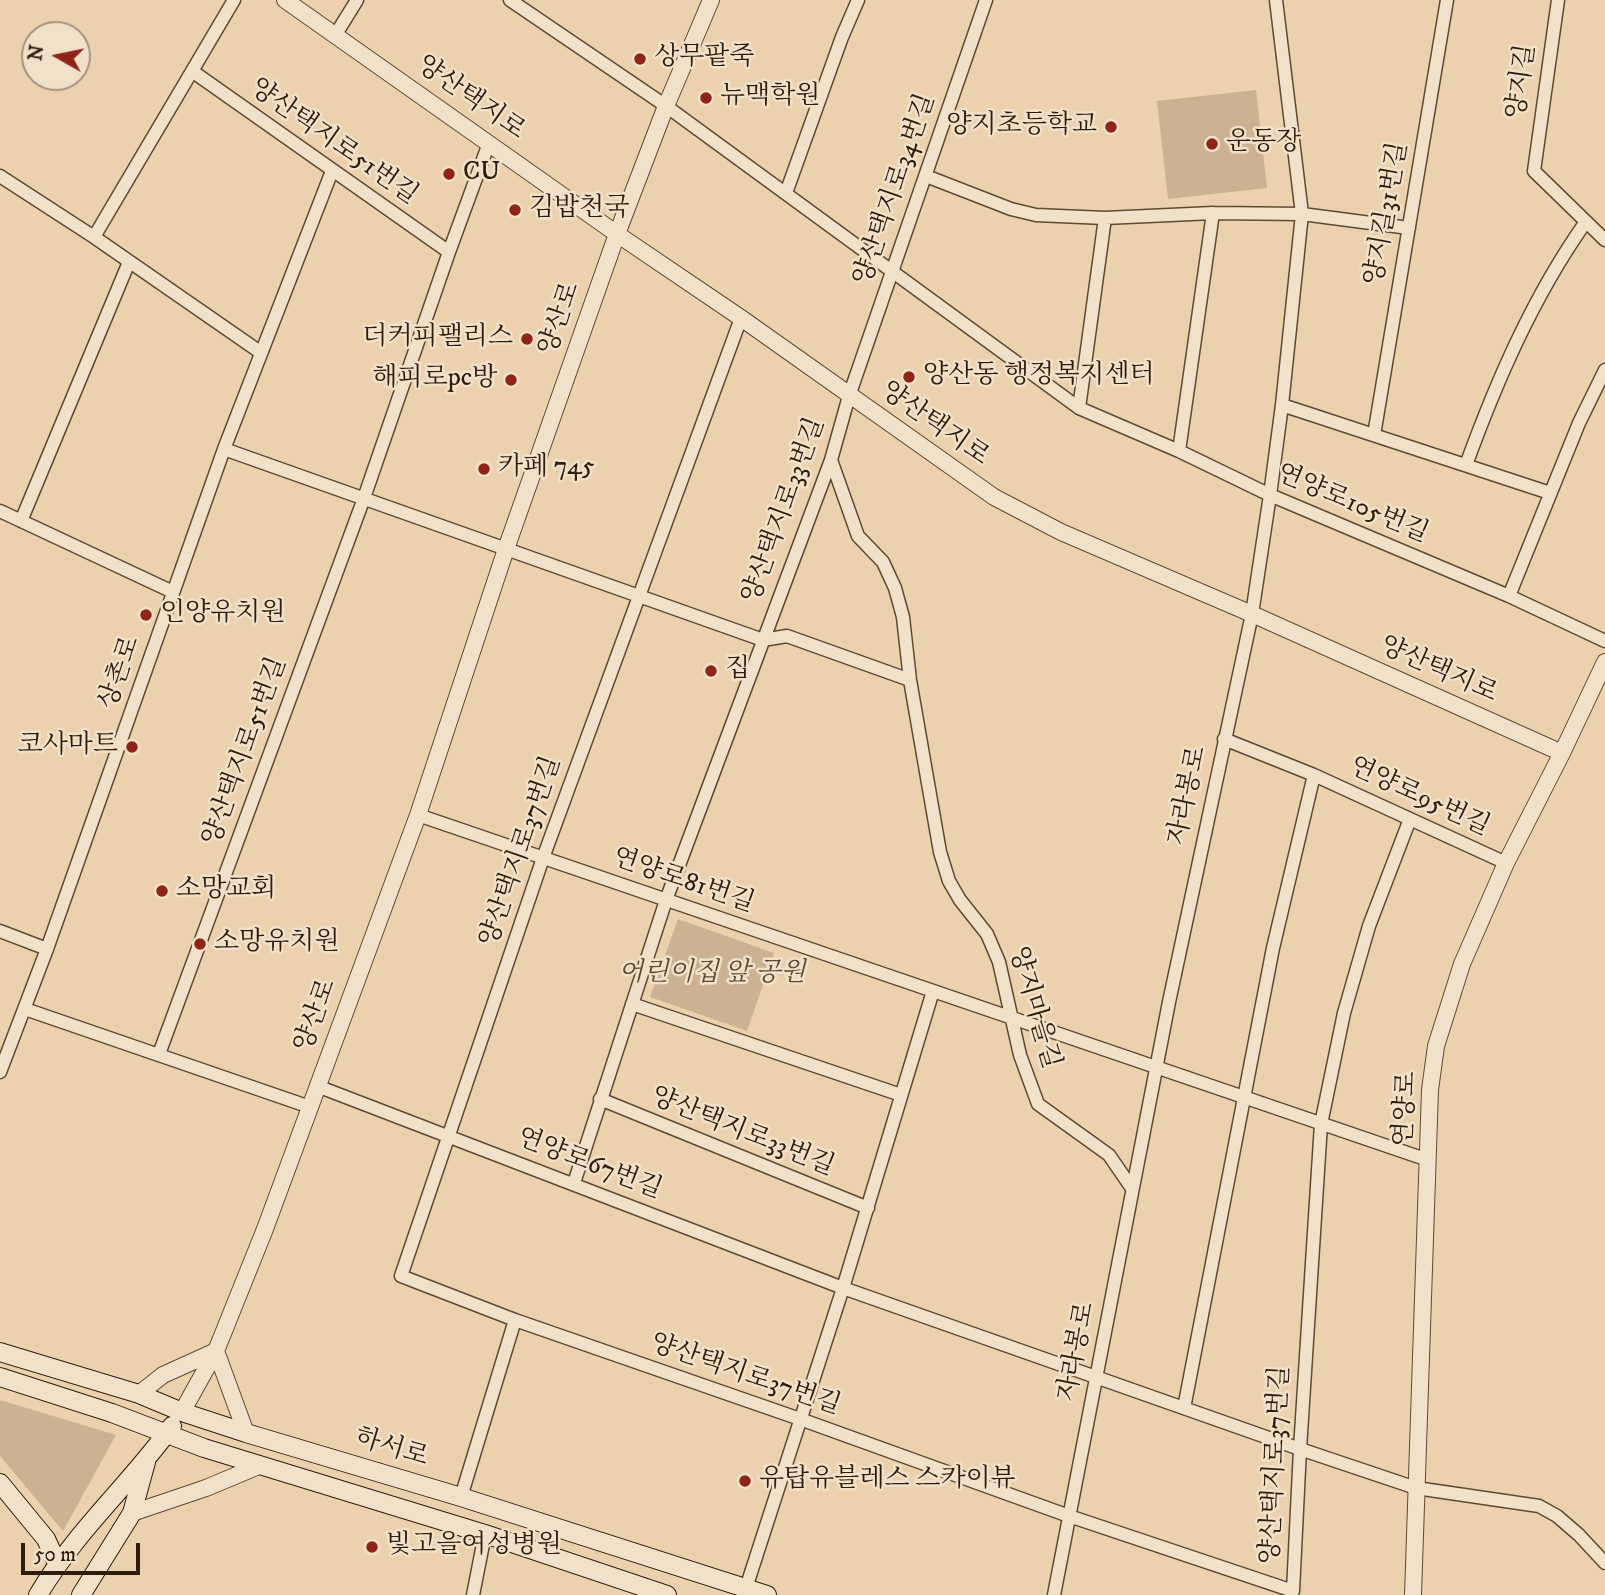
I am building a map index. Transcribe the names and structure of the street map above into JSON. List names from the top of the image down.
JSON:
{
  "streets": {
    "main road": ["하서로"],
    "street": [
      "양지길",
      "양산택지로",
      "양산택지로51번길",
      "양산택지로34번길",
      "양지길31번길",
      "양산로",
      "연양로105번길",
      "양산택지로33번길",
      "상촌로",
      "자라봉로",
      "연양로95번길",
      "양산택지로37번길",
      "연양로81번길",
      "양지마을길",
      "연양로",
      "연양로67번길"
    ]
  },
  "crossings": [
    ["양산택지로", "양산택지로51번길"],
    ["양산택지로", "양산택지로34번길"],
    ["양산택지로", "양산로"],
    ["양산택지로", "양산택지로33번길"],
    ["양산택지로", "자라봉로"],
    ["양산택지로", "양산택지로37번길"],
    ["양산택지로", "연양로"],
    ["양산택지로51번길", "상촌로"],
    ["양산택지로34번길", "연양로105번길"],
    ["양산택지로34번길", "양산택지로33번길"],
    ["양산로", "연양로105번길"],
    ["양산로", "양산택지로33번길"],
    ["양산로", "연양로81번길"],
    ["양산로", "연양로67번길"],
    ["양산로", "하서로"],
    ["연양로105번길", "자라봉로"],
    ["양산택지로33번길", "양산택지로37번길"],
    ["양산택지로33번길", "연양로81번길"],
    ["양산택지로33번길", "양지마을길"],
    ["양산택지로33번길", "연양로67번길"],
    ["자라봉로", "연양로95번길"],
    ["자라봉로", "양산택지로37번길"],
    ["자라봉로", "연양로81번길"],
    ["자라봉로", "양지마을길"],
    ["자라봉로", "연양로67번길"],
    ["연양로95번길", "양산택지로37번길"],
    ["연양로95번길", "연양로81번길"],
    ["연양로95번길", "연양로"],
    ["양산택지로37번길", "연양로81번길"],
    ["양산택지로37번길", "연양로67번길"],
    ["연양로81번길", "양지마을길"],
    ["연양로81번길", "연양로"],
    ["연양로", "연양로67번길"]
  ],
  "parks": ["어린이집 앞 공원"],
  "places": [
    "상무팥죽",
    "뉴맥학원",
    "양지초등학교",
    "운동장",
    "CU",
    "김밥천국",
    "더커피팰리스",
    "양산동 행정복지센터",
    "해피로pc방",
    "카페 745",
    "인양유치원",
    "집",
    "코사마트",
    "소망교회",
    "소망유치원",
    "유탑유블레스 스카이뷰",
    "빛고을여성병원"
  ],
  "scale_bar": "50 m",
  "north": "left"
}
